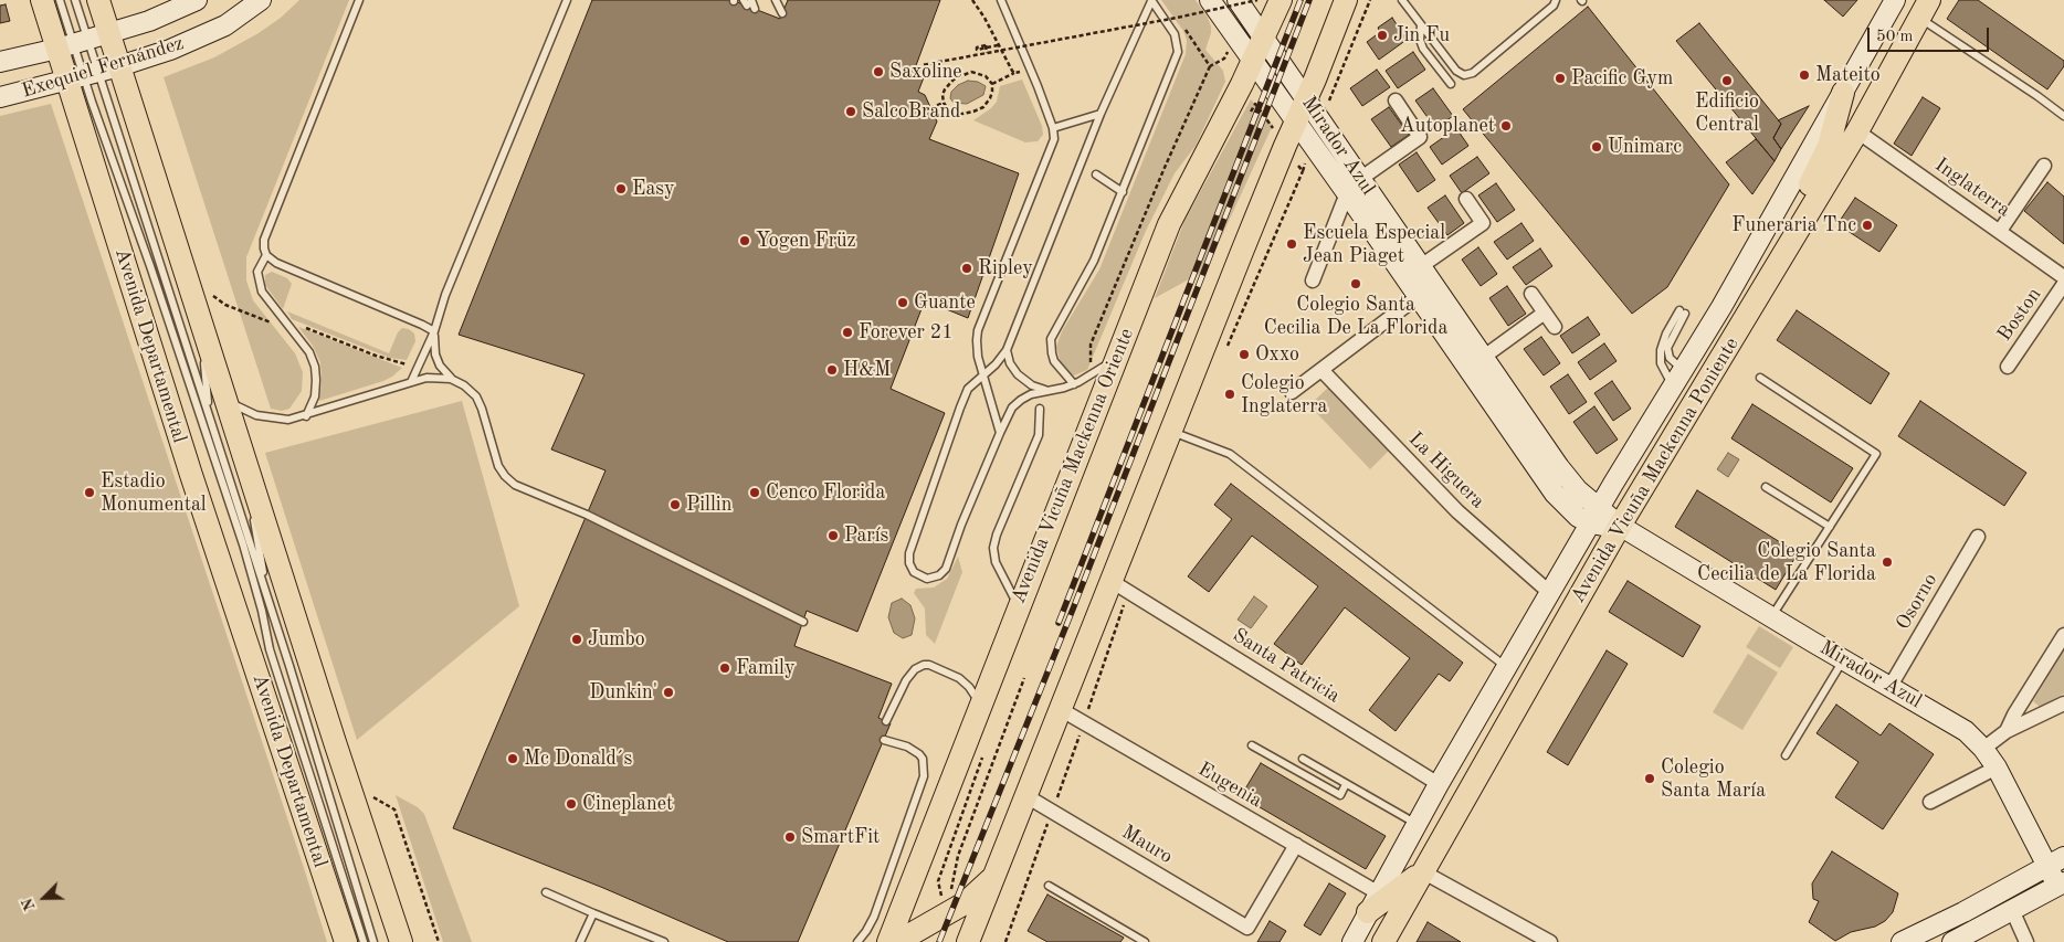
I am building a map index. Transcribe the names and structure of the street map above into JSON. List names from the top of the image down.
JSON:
{
  "streets": {
    "main road": [
      "Exequiel Fernández",
      "Mirador Azul",
      "Avenida Departamental",
      "Avenida Vicuña Mackenna Oriente",
      "Avenida Vicuña Mackenna Poniente"
    ],
    "street": [
      "Inglaterra",
      "Boston",
      "La Higuera",
      "Osorno",
      "Santa Patricia",
      "Eugenia",
      "Mauro"
    ]
  },
  "crossings": [
    ["Exequiel Fernández", "Avenida Departamental"],
    ["Mirador Azul", "Avenida Vicuña Mackenna Oriente"],
    ["Mirador Azul", "Avenida Vicuña Mackenna Poniente"],
    ["Mirador Azul", "Osorno"],
    ["Inglaterra", "Avenida Vicuña Mackenna Poniente"],
    ["La Higuera", "Avenida Vicuña Mackenna Poniente"],
    ["Avenida Vicuña Mackenna Poniente", "Santa Patricia"],
    ["Avenida Vicuña Mackenna Poniente", "Eugenia"],
    ["Eugenia", "Mauro"]
  ],
  "places": [
    "Jin Fu",
    "Saxoline",
    "Mateito",
    "Pacific Gym",
    "Edificio Central",
    "SalcoBrand",
    "Autoplanet",
    "Unimarc",
    "Easy",
    "Funeraria Tnc",
    "Yogen Früz",
    "Escuela Especial Jean Piaget",
    "Ripley",
    "Colegio Santa Cecilia De La Florida",
    "Guante",
    "Forever 21",
    "Oxxo",
    "H&M",
    "Colegio Inglaterra",
    "Estadio Monumental",
    "Cenco Florida",
    "Pillin",
    "París",
    "Colegio Santa Cecilia de La Florida",
    "Jumbo",
    "Family",
    "Dunkin'",
    "Mc Donald´s",
    "Colegio Santa María",
    "Cineplanet",
    "SmartFit"
  ],
  "scale_bar": "50 m",
  "north": "bottom left"
}
